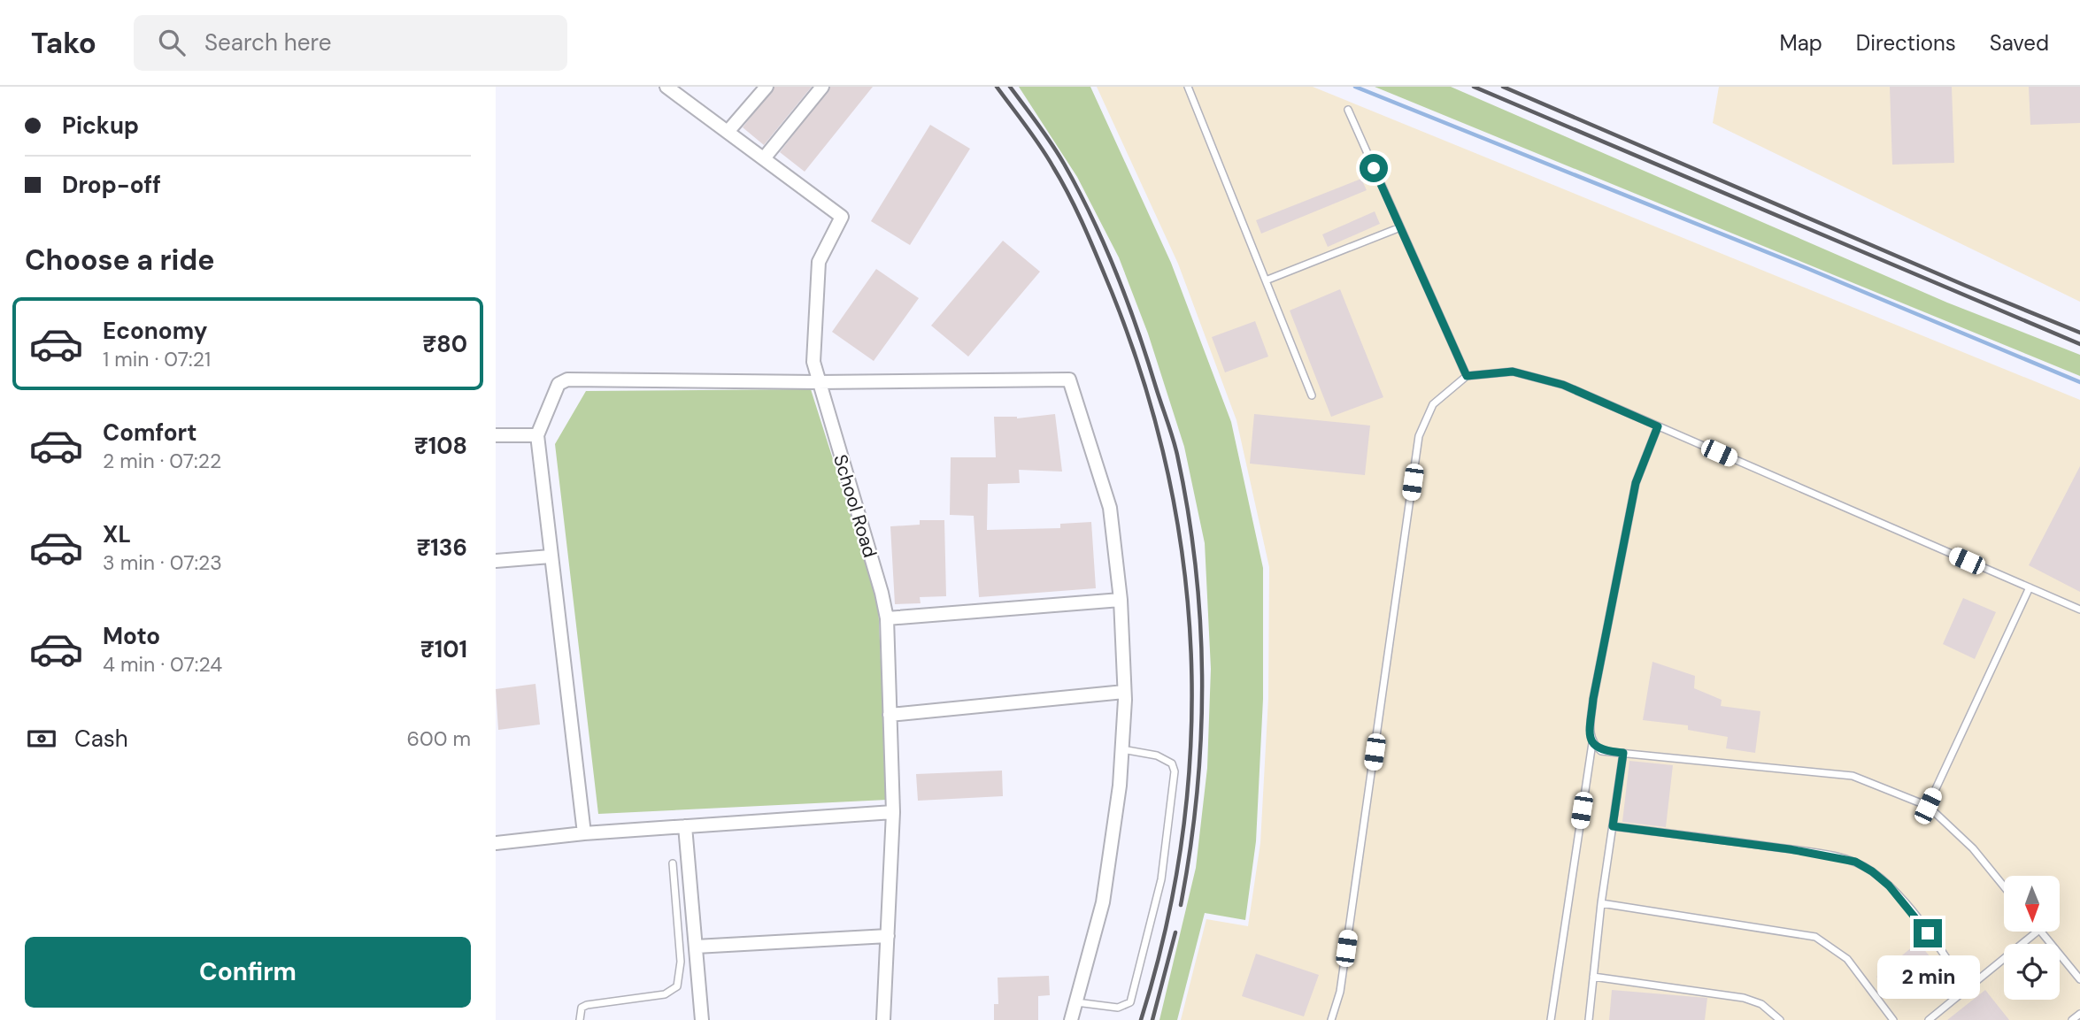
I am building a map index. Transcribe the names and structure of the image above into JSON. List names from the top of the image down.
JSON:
{
  "streets": {
    "street": ["School Road"]
  },
  "north": "bottom",
  "page": {
    "header": "Tako",
    "search": "Search here",
    "nav": ["Map", "Directions", "Saved"],
    "banner": ["Pickup", "Drop-off"],
    "heading": "Choose a ride",
    "list": [
      {
        "name": "Economy",
        "note": "1 min · 07:21",
        "value": "₹80"
      },
      {
        "name": "Comfort",
        "note": "2 min · 07:22",
        "value": "₹108"
      },
      {
        "name": "XL",
        "note": "3 min · 07:23",
        "value": "₹136"
      },
      {
        "name": "Moto",
        "note": "4 min · 07:24",
        "value": "₹101"
      }
    ],
    "pay": ["Cash", "600 m"],
    "buttons": "Confirm",
    "bubble": "2 min"
  }
}
